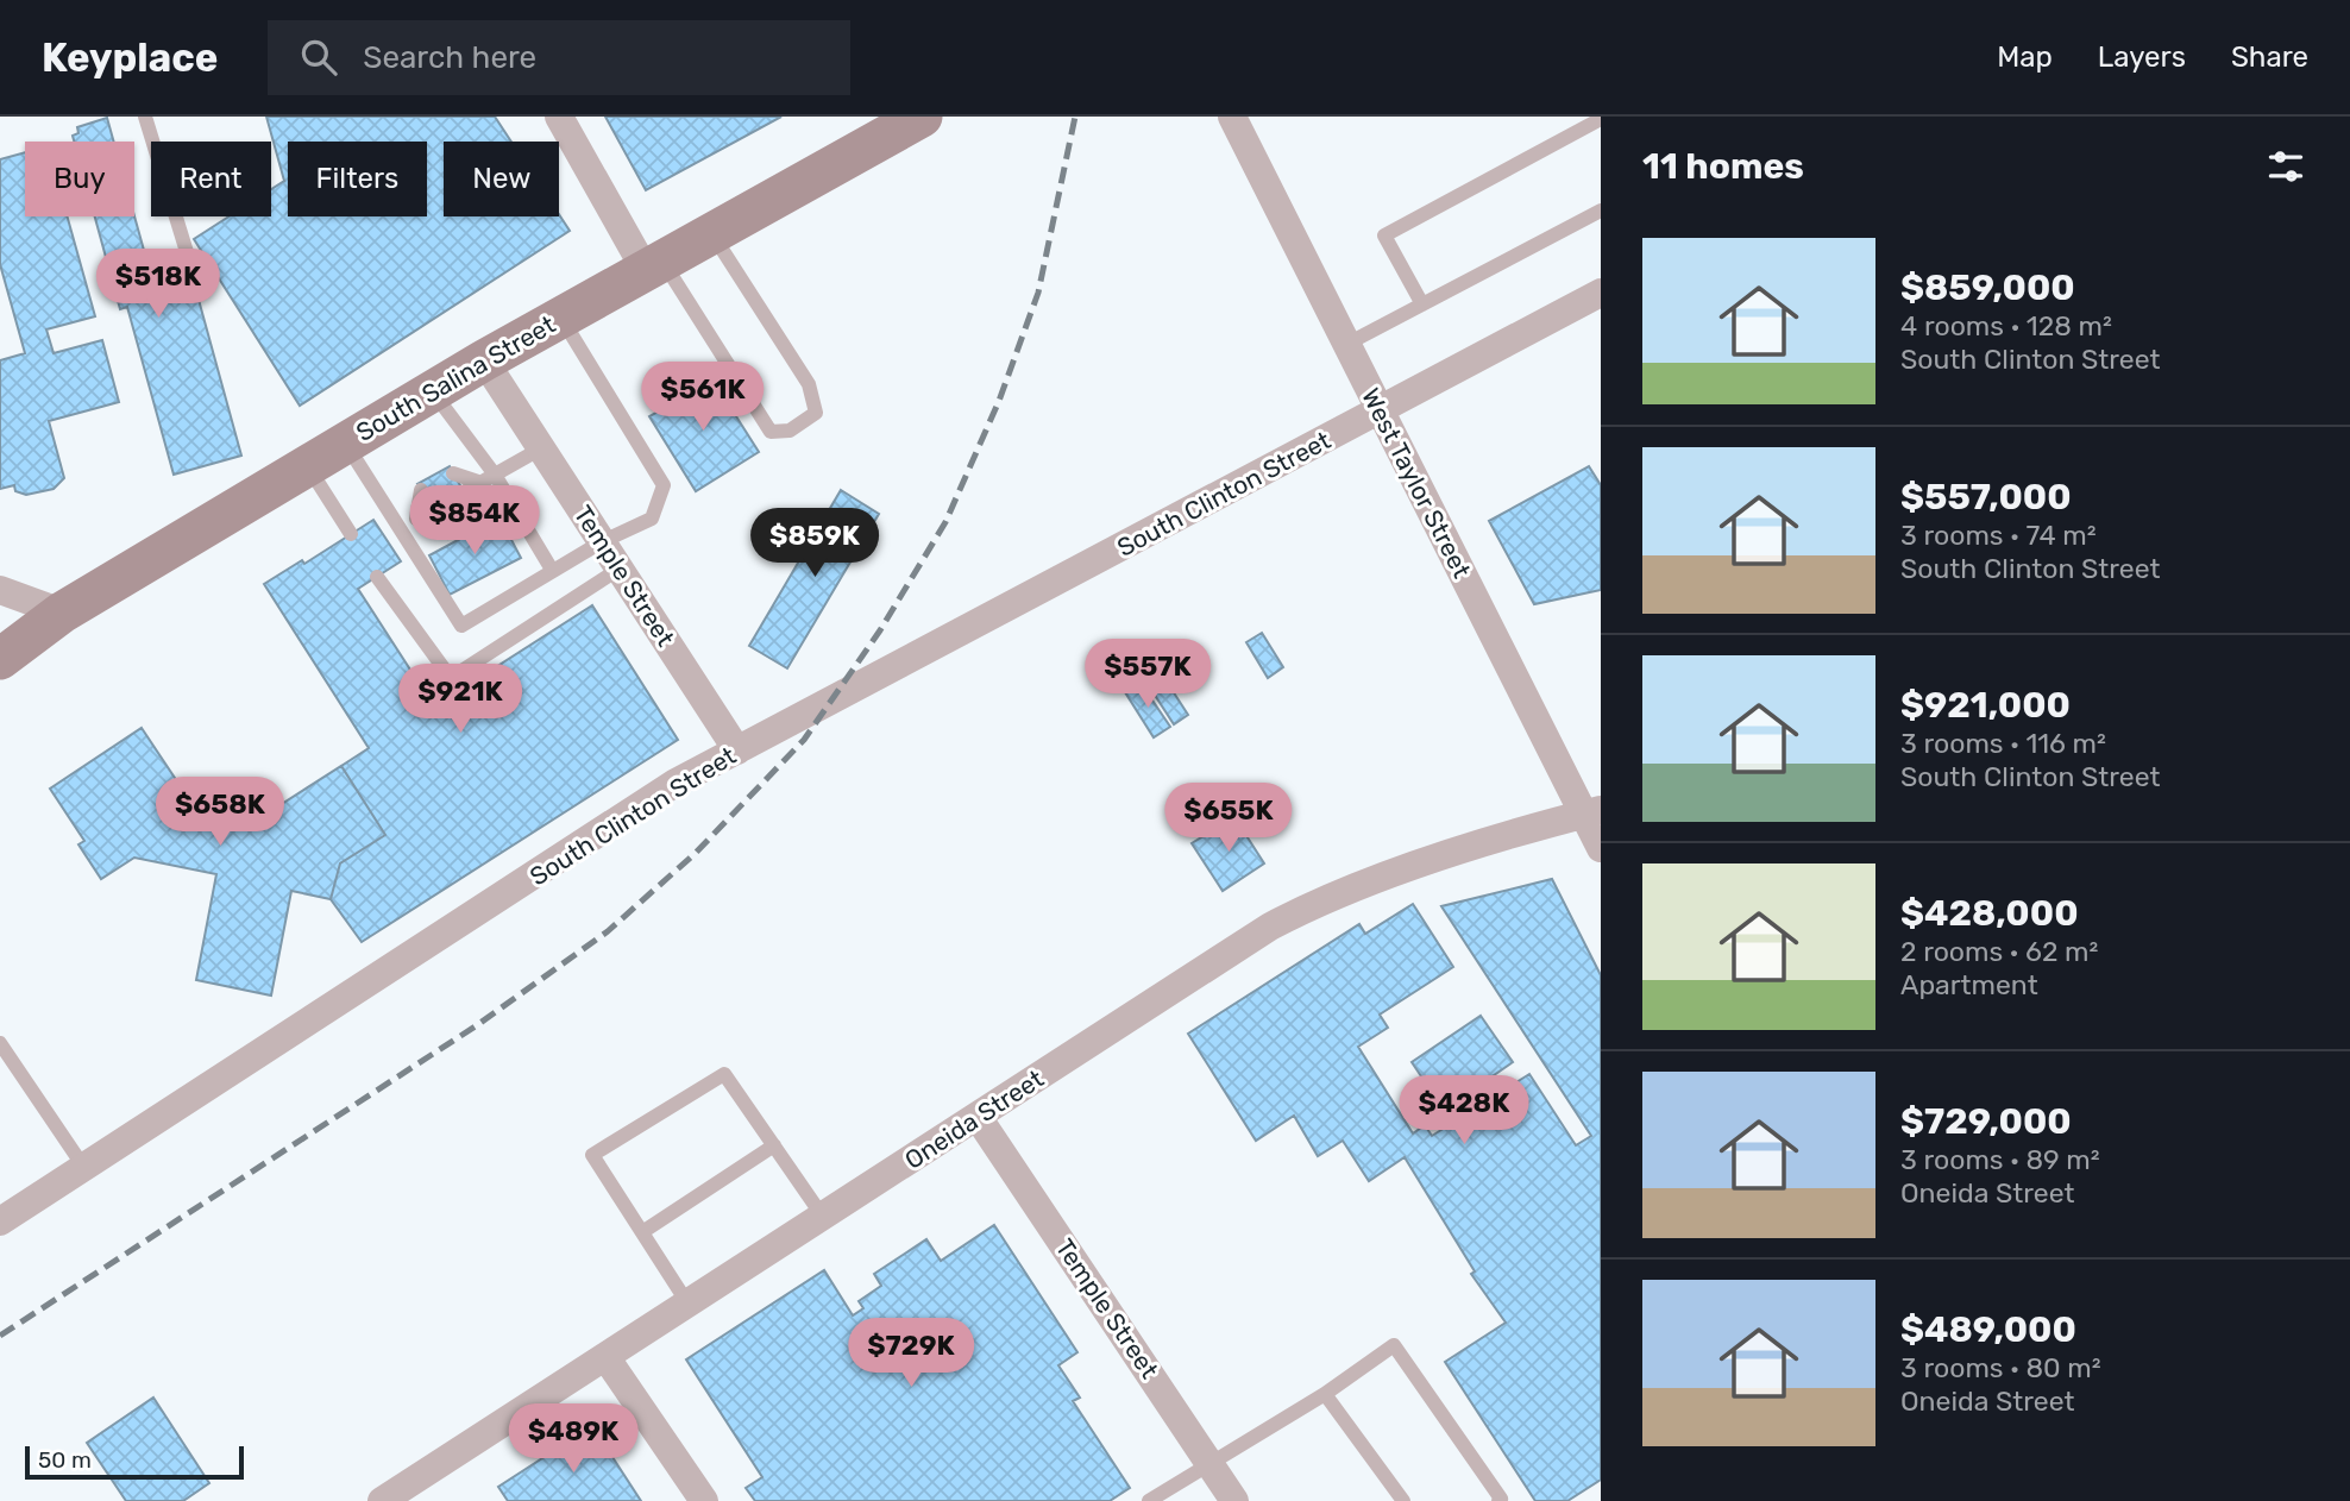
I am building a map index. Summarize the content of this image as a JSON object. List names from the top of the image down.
{
  "streets": {
    "main road": ["South Salina Street"],
    "street": [
      "West Taylor Street",
      "South Clinton Street",
      "Temple Street",
      "Oneida Street"
    ]
  },
  "crossings": [
    ["South Salina Street", "Temple Street"],
    ["West Taylor Street", "South Clinton Street"],
    ["West Taylor Street", "Oneida Street"],
    ["South Clinton Street", "Temple Street"],
    ["Temple Street", "Oneida Street"]
  ],
  "scale_bar": "50 m",
  "page": {
    "header": "Keyplace",
    "search": "Search here",
    "nav": ["Map", "Layers", "Share"],
    "heading": "11 homes",
    "chip": [
      "Buy",
      "Rent",
      "Filters",
      "New"
    ],
    "list": [
      {
        "name": "$859,000",
        "note": "4 rooms · 128 m² · South Clinton Street"
      },
      {
        "name": "$557,000",
        "note": "3 rooms · 74 m² · South Clinton Street"
      },
      {
        "name": "$921,000",
        "note": "3 rooms · 116 m² · South Clinton Street"
      },
      {
        "name": "$428,000",
        "note": "2 rooms · 62 m² · Apartment"
      },
      {
        "name": "$729,000",
        "note": "3 rooms · 89 m² · Oneida Street"
      },
      {
        "name": "$489,000",
        "note": "3 rooms · 80 m² · Oneida Street"
      }
    ],
    "price": [
      "$518K",
      "$561K",
      "$854K",
      "$859K",
      "$557K",
      "$921K",
      "$658K",
      "$655K",
      "$428K",
      "$729K",
      "$489K"
    ],
    "scale": "50 m"
  }
}
